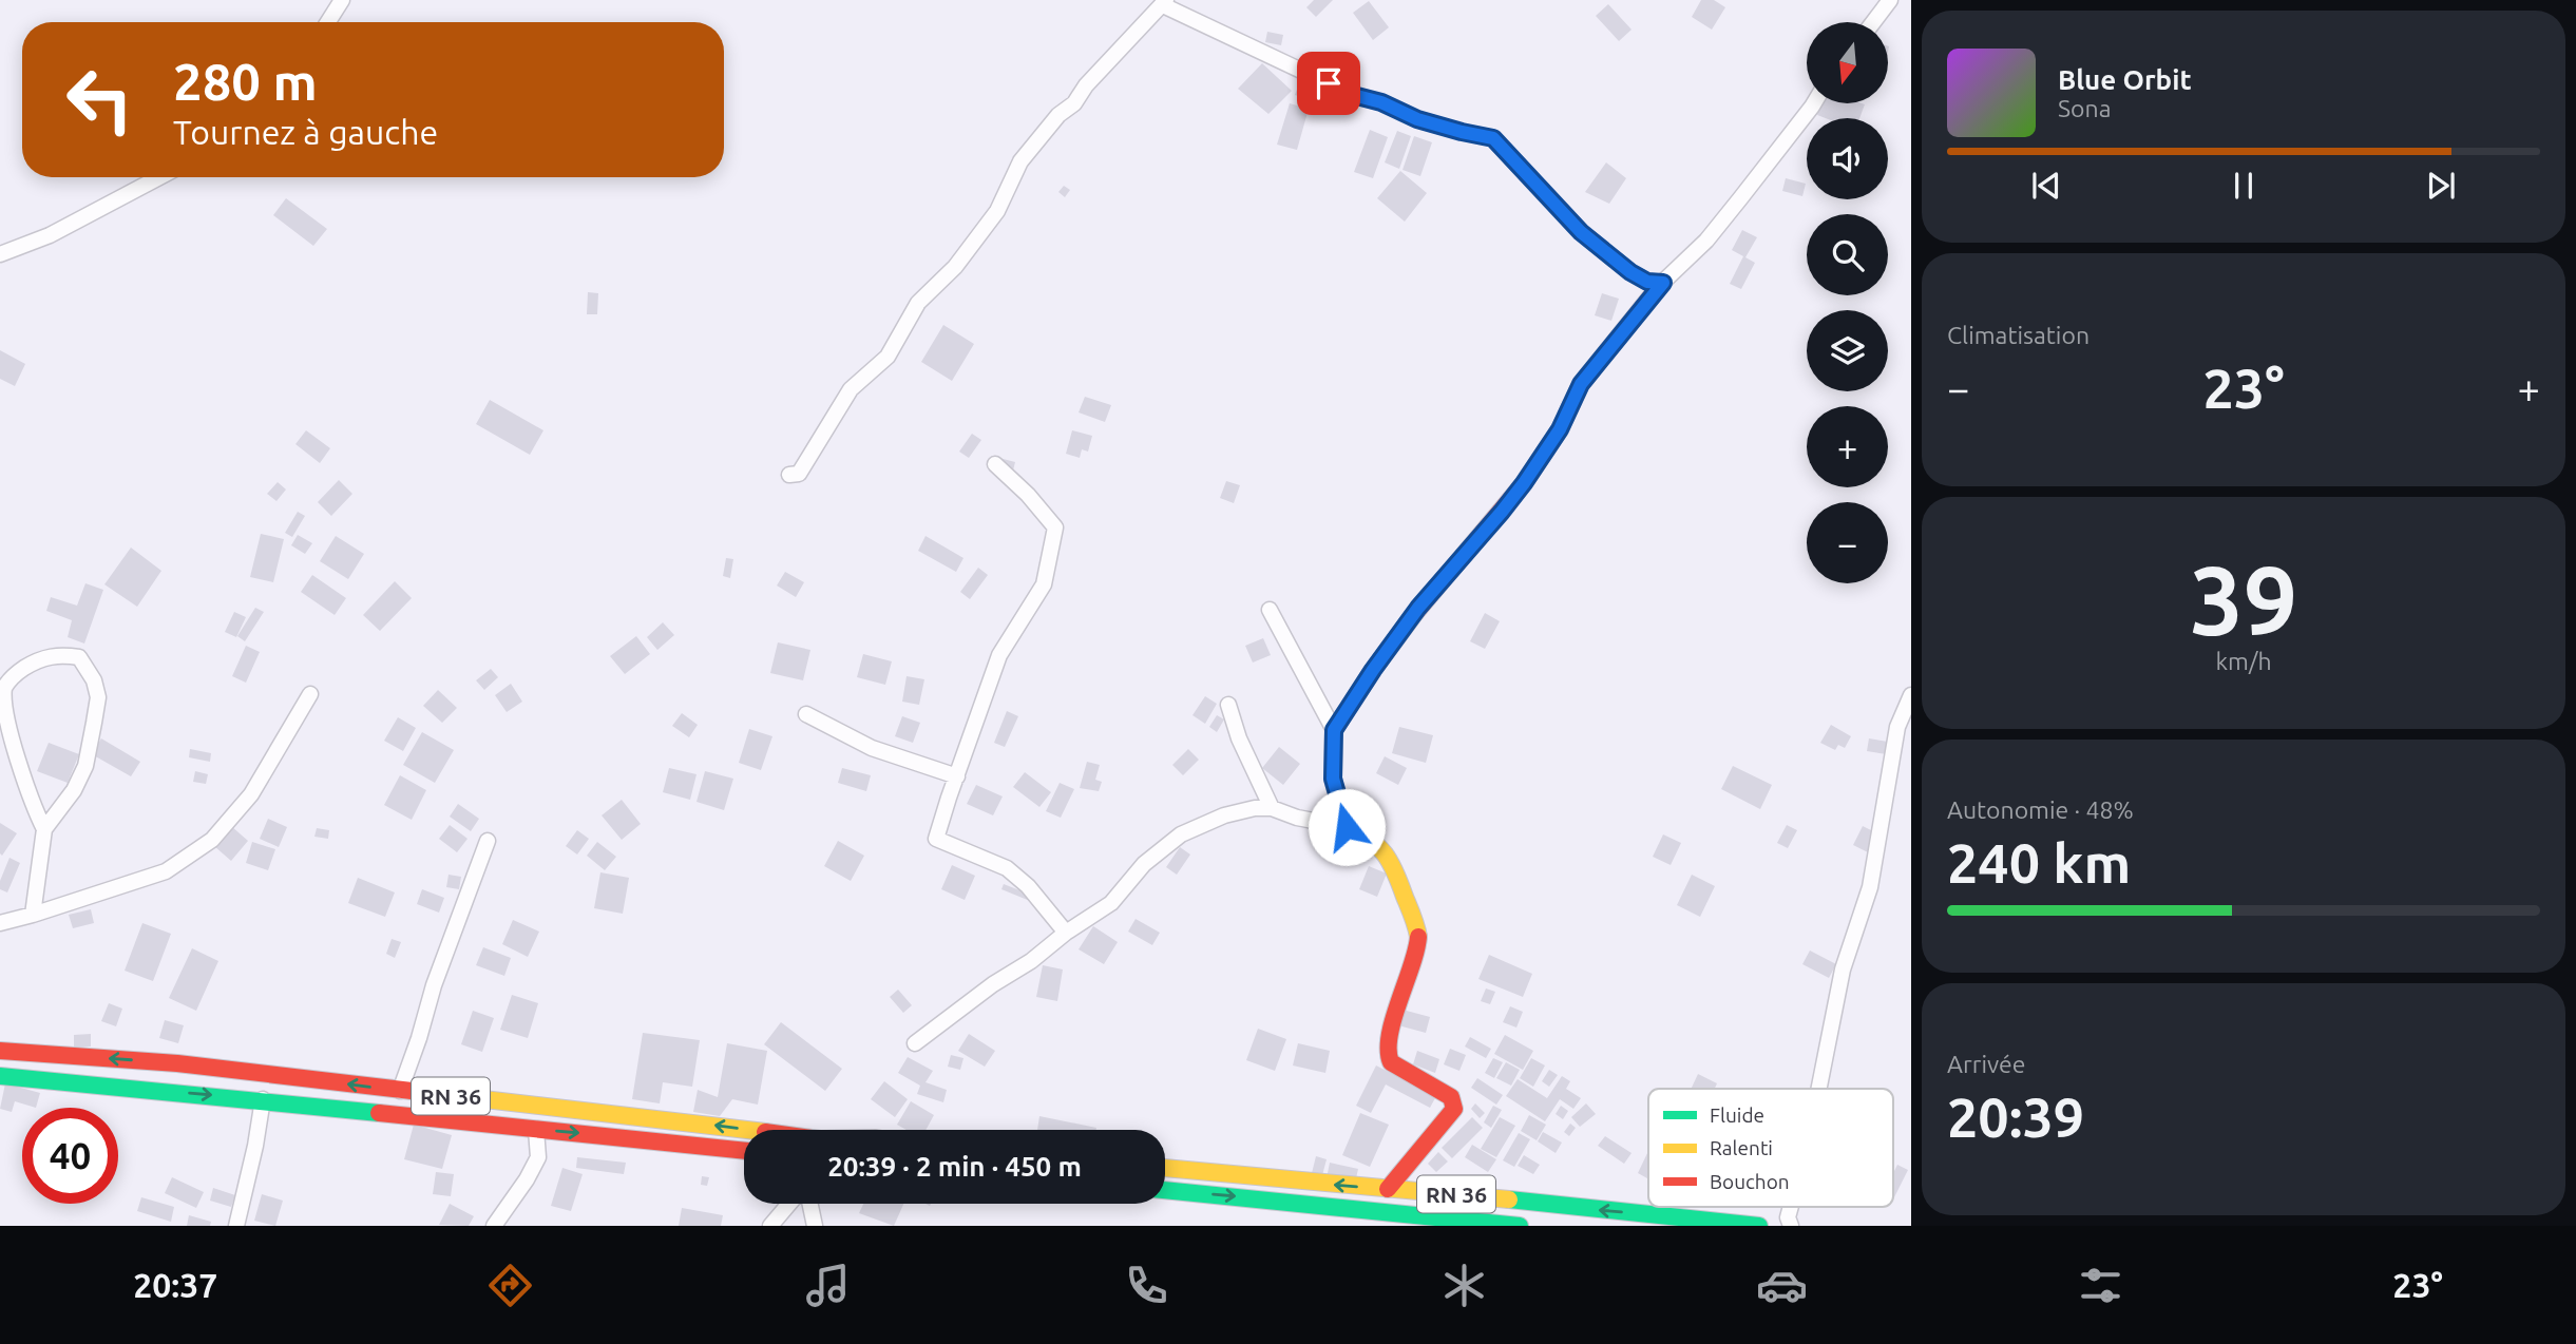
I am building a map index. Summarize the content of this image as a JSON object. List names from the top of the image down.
{
  "streets": {
    "main road": ["RN 36"]
  },
  "legend": ["Fluide", "Ralenti", "Bouchon"],
  "north": "bottom",
  "page": {
    "map_buttons": ["+", "−"],
    "turn": ["280 m", "Tournez à gauche"],
    "song": ["Blue Orbit", "Sona"],
    "tile": [
      "Climatisation",
      ["39", "km/h"],
      ["Autonomie · 48%", "240 km"],
      ["Arrivée", "20:39"]
    ],
    "heat": ["−", "23°", "+"],
    "limit": "40",
    "trip": "20:39 · 2 min · 450 m",
    "tabs": ["20:37", "23°"]
  }
}
